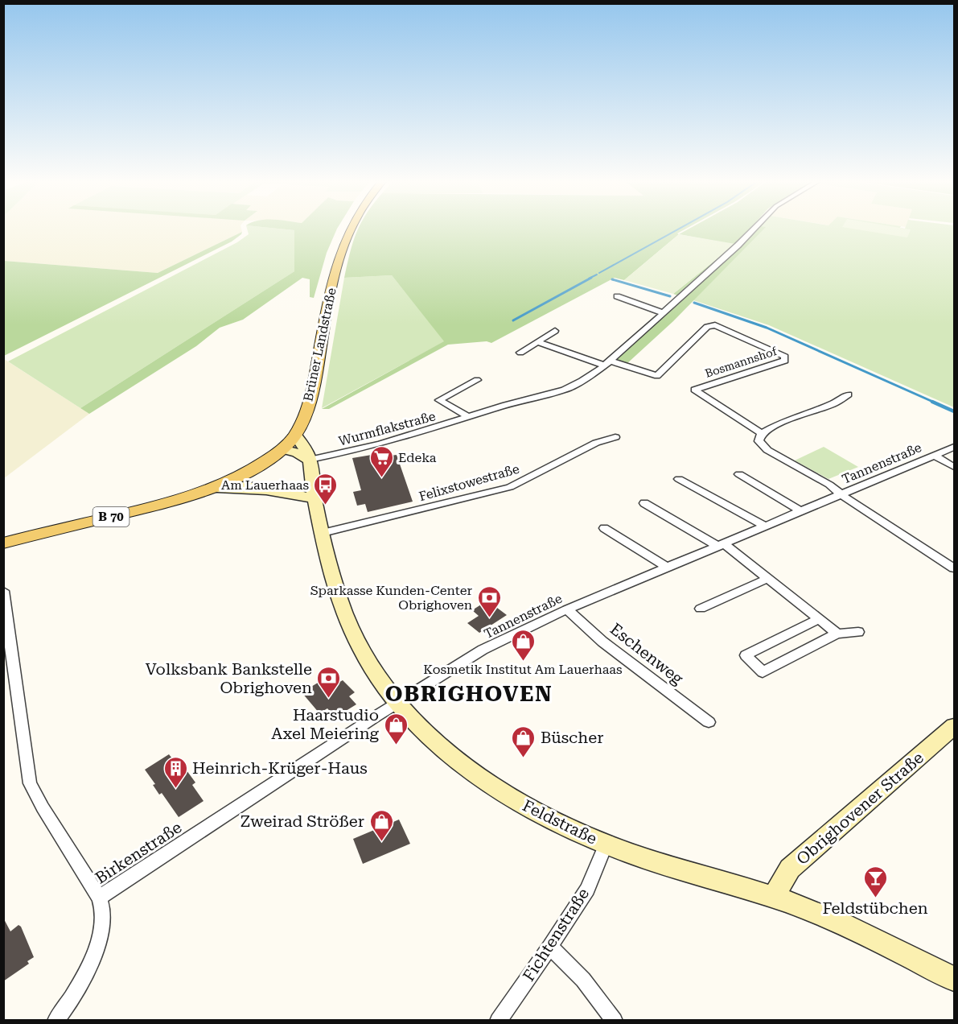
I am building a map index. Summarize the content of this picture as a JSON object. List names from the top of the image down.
{
  "streets": {
    "main road": ["Brüner Landstraße", "B 70"],
    "street": [
      "Bosmannshof",
      "Wurmflakstraße",
      "Tannenstraße",
      "Felixstowestraße",
      "Eschenweg",
      "Obrighovener Straße",
      "Feldstraße",
      "Birkenstraße",
      "Fichtenstraße"
    ]
  },
  "crossings": [
    ["Brüner Landstraße", "Feldstraße"],
    ["Bosmannshof", "Wurmflakstraße"],
    ["Bosmannshof", "Tannenstraße"],
    ["Wurmflakstraße", "Feldstraße"],
    ["Tannenstraße", "Eschenweg"],
    ["Tannenstraße", "Feldstraße"],
    ["Tannenstraße", "Birkenstraße"],
    ["Felixstowestraße", "Feldstraße"],
    ["Obrighovener Straße", "Feldstraße"],
    ["Feldstraße", "Birkenstraße"],
    ["Feldstraße", "Fichtenstraße"]
  ],
  "districts": ["OBRIGHOVEN"],
  "places": {
    "supermarket": ["Edeka"],
    "bus stop": ["Am Lauerhaas"],
    "bank": ["Sparkasse Kunden-Center Obrighoven", "Volksbank Bankstelle Obrighoven"],
    "shop": [
      "Kosmetik Institut Am Lauerhaas",
      "Haarstudio Axel Meiering",
      "Büscher",
      "Zweirad Strößer"
    ],
    "building": ["Heinrich-Krüger-Haus"],
    "bar": ["Feldstübchen"]
  }
}
